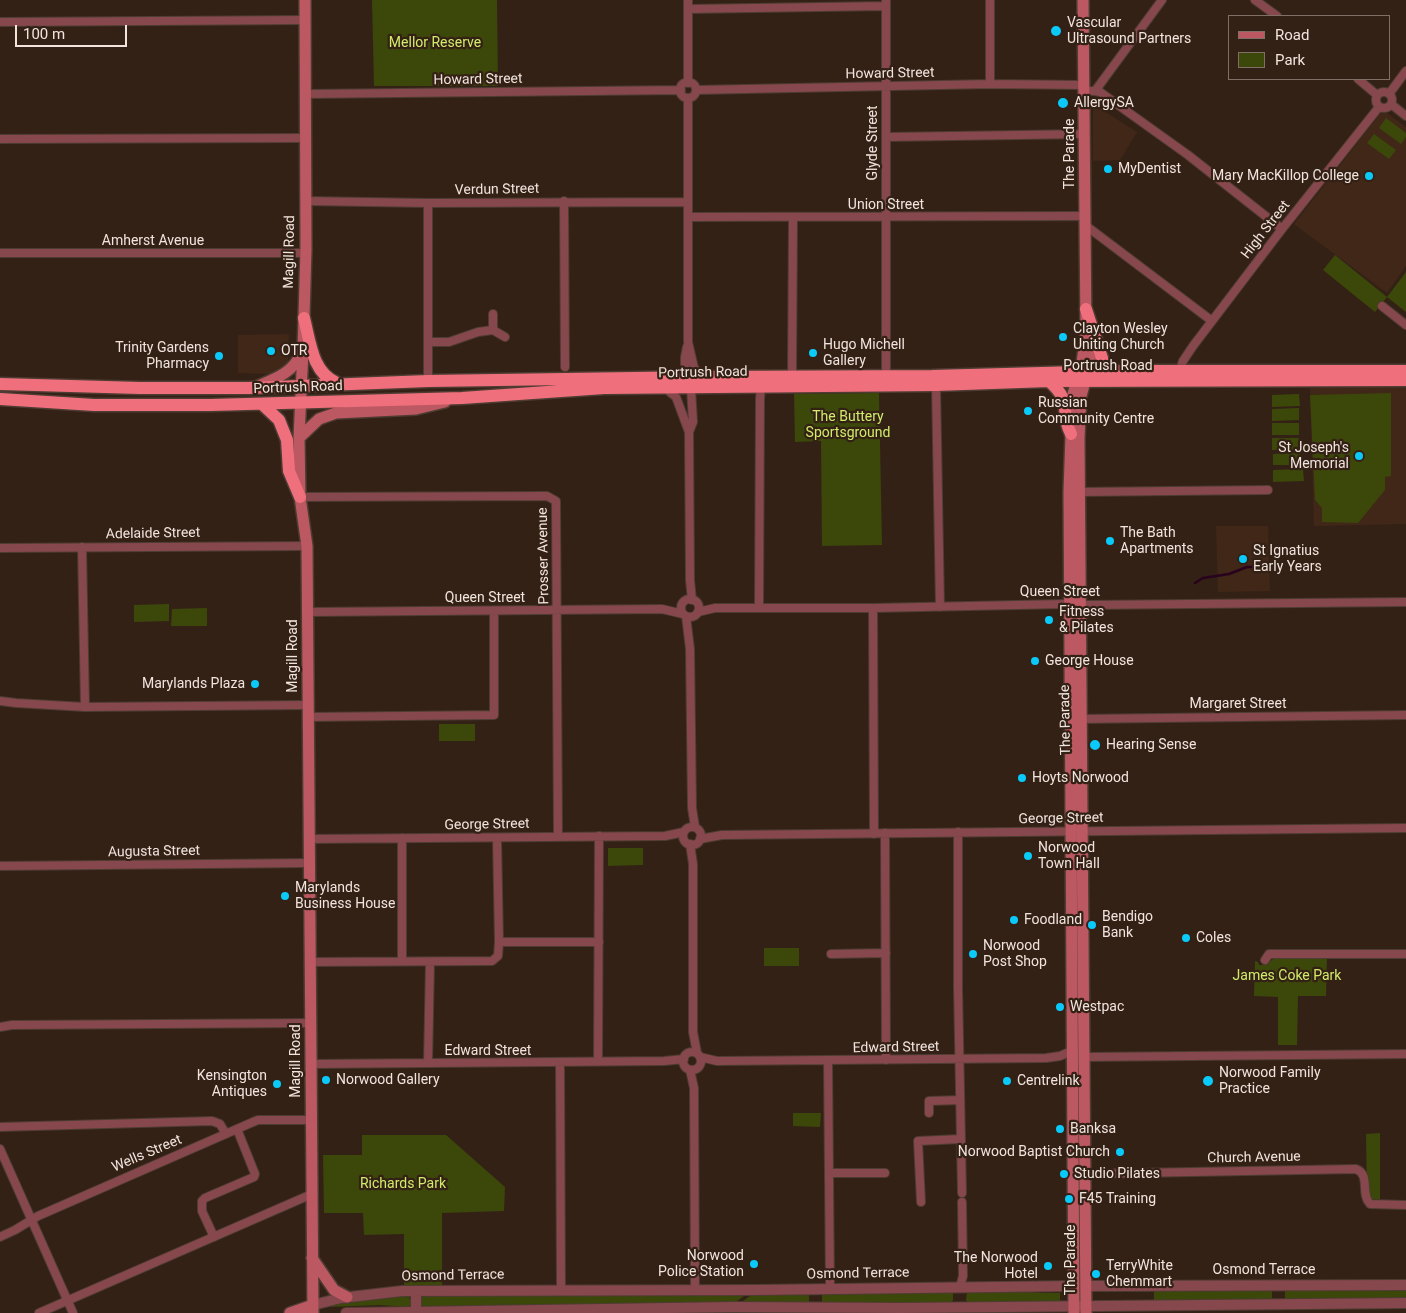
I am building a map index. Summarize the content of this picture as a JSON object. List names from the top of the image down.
{
  "streets": {
    "highway": ["Portrush Road"],
    "main road": ["The Parade", "Magill Road", "Osmond Terrace"],
    "street": [
      "Howard Street",
      "Glyde Street",
      "Verdun Street",
      "Union Street",
      "High Street",
      "Amherst Avenue",
      "Adelaide Street",
      "Prosser Avenue",
      "Queen Street",
      "Margaret Street",
      "George Street",
      "Augusta Street",
      "Edward Street",
      "Wells Street",
      "Church Avenue"
    ]
  },
  "crossings": [
    ["Howard Street", "Glyde Street"],
    ["Howard Street", "The Parade"],
    ["Howard Street", "Magill Road"],
    ["Glyde Street", "Union Street"],
    ["Glyde Street", "Portrush Road"],
    ["The Parade", "Union Street"],
    ["The Parade", "Portrush Road"],
    ["The Parade", "Queen Street"],
    ["The Parade", "Margaret Street"],
    ["The Parade", "George Street"],
    ["The Parade", "Edward Street"],
    ["The Parade", "Church Avenue"],
    ["The Parade", "Osmond Terrace"],
    ["Verdun Street", "Magill Road"],
    ["High Street", "Portrush Road"],
    ["Amherst Avenue", "Magill Road"],
    ["Magill Road", "Portrush Road"],
    ["Magill Road", "Adelaide Street"],
    ["Magill Road", "Prosser Avenue"],
    ["Magill Road", "Queen Street"],
    ["Magill Road", "George Street"],
    ["Magill Road", "Augusta Street"],
    ["Magill Road", "Edward Street"],
    ["Magill Road", "Wells Street"],
    ["Magill Road", "Osmond Terrace"],
    ["Prosser Avenue", "Queen Street"],
    ["Prosser Avenue", "George Street"]
  ],
  "parks": [
    "Mellor Reserve",
    "The Buttery Sportsground",
    "James Coke Park",
    "Richards Park"
  ],
  "places": [
    "Vascular Ultrasound Partners",
    "AllergySA",
    "MyDentist",
    "Mary MacKillop College",
    "Clayton Wesley Uniting Church",
    "OTR",
    "Hugo Michell Gallery",
    "Trinity Gardens Pharmacy",
    "Russian Community Centre",
    "St Joseph's Memorial",
    "The Bath Apartments",
    "St Ignatius Early Years",
    "Fitness & Pilates",
    "George House",
    "Marylands Plaza",
    "Hearing Sense",
    "Hoyts Norwood",
    "Norwood Town Hall",
    "Marylands Business House",
    "Foodland",
    "Bendigo Bank",
    "Coles",
    "Norwood Post Shop",
    "Westpac",
    "Norwood Gallery",
    "Centrelink",
    "Norwood Family Practice",
    "Kensington Antiques",
    "Banksa",
    "Norwood Baptist Church",
    "Studio Pilates",
    "F45 Training",
    "Norwood Police Station",
    "The Norwood Hotel",
    "TerryWhite Chemmart"
  ],
  "legend": ["Road", "Park"],
  "scale_bar": "100 m"
}
